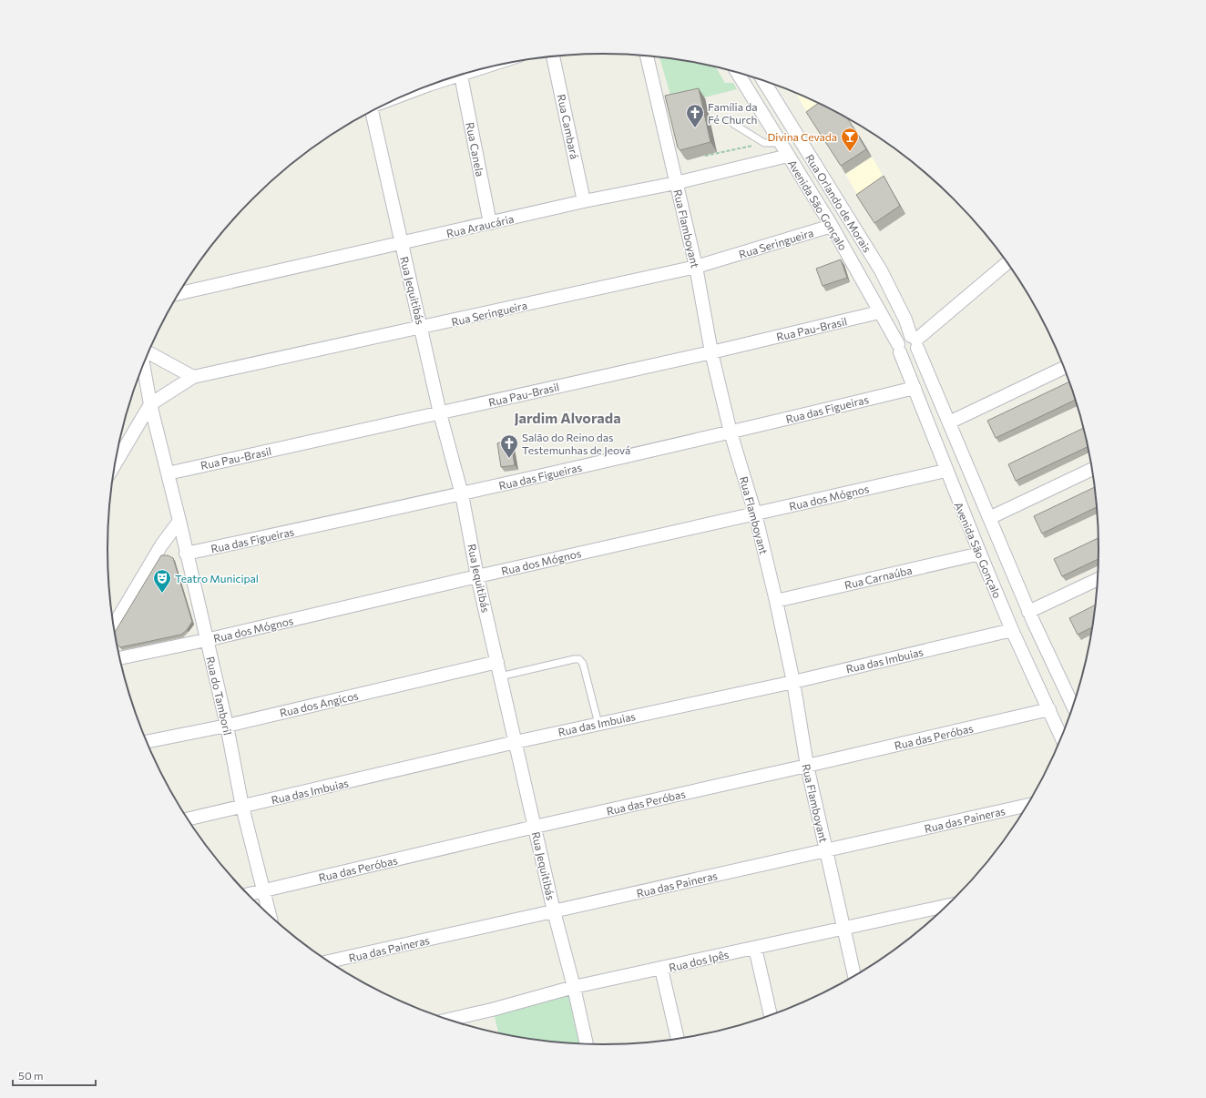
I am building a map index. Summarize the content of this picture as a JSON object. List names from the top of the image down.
{
  "streets": {
    "street": [
      "Rua Cambará",
      "Rua Canela",
      "Rua Orlando de Morais",
      "Avenida São Gonçalo",
      "Rua Araucária",
      "Rua Flamboyant",
      "Rua Seringueira",
      "Rua Jequitibás",
      "Rua Pau-Brasil",
      "Rua das Figueiras",
      "Rua dos Mógnos",
      "Rua Carnaúba",
      "Rua das Imbuias",
      "Rua do Tamboril",
      "Rua dos Angicos",
      "Rua das Peróbas",
      "Rua das Paineras",
      "Rua dos Ipês"
    ]
  },
  "crossings": [
    ["Rua Cambará", "Rua Araucária"],
    ["Rua Canela", "Rua Araucária"],
    ["Rua Orlando de Morais", "Avenida São Gonçalo"],
    ["Avenida São Gonçalo", "Rua Araucária"],
    ["Avenida São Gonçalo", "Rua Seringueira"],
    ["Avenida São Gonçalo", "Rua Pau-Brasil"],
    ["Avenida São Gonçalo", "Rua das Figueiras"],
    ["Avenida São Gonçalo", "Rua dos Mógnos"],
    ["Avenida São Gonçalo", "Rua Carnaúba"],
    ["Avenida São Gonçalo", "Rua das Imbuias"],
    ["Avenida São Gonçalo", "Rua das Peróbas"],
    ["Rua Araucária", "Rua Flamboyant"],
    ["Rua Araucária", "Rua Jequitibás"],
    ["Rua Flamboyant", "Rua Seringueira"],
    ["Rua Flamboyant", "Rua Pau-Brasil"],
    ["Rua Flamboyant", "Rua das Figueiras"],
    ["Rua Flamboyant", "Rua dos Mógnos"],
    ["Rua Flamboyant", "Rua Carnaúba"],
    ["Rua Flamboyant", "Rua das Imbuias"],
    ["Rua Flamboyant", "Rua das Peróbas"],
    ["Rua Flamboyant", "Rua das Paineras"],
    ["Rua Flamboyant", "Rua dos Ipês"],
    ["Rua Seringueira", "Rua Jequitibás"],
    ["Rua Seringueira", "Rua do Tamboril"],
    ["Rua Jequitibás", "Rua Pau-Brasil"],
    ["Rua Jequitibás", "Rua das Figueiras"],
    ["Rua Jequitibás", "Rua dos Mógnos"],
    ["Rua Jequitibás", "Rua das Imbuias"],
    ["Rua Jequitibás", "Rua dos Angicos"],
    ["Rua Jequitibás", "Rua das Peróbas"],
    ["Rua Jequitibás", "Rua das Paineras"],
    ["Rua Jequitibás", "Rua dos Ipês"],
    ["Rua Pau-Brasil", "Rua do Tamboril"],
    ["Rua das Figueiras", "Rua do Tamboril"],
    ["Rua dos Mógnos", "Rua do Tamboril"],
    ["Rua das Imbuias", "Rua do Tamboril"],
    ["Rua do Tamboril", "Rua dos Angicos"],
    ["Rua do Tamboril", "Rua das Peróbas"]
  ],
  "districts": ["Jardim Alvorada"],
  "places": {
    "church": ["Família da Fé Church", "Salão do Reino das Testemunhas de Jeová"],
    "bar": ["Divina Cevada"],
    "theatre": ["Teatro Municipal"]
  },
  "scale_bar": "50 m"
}
